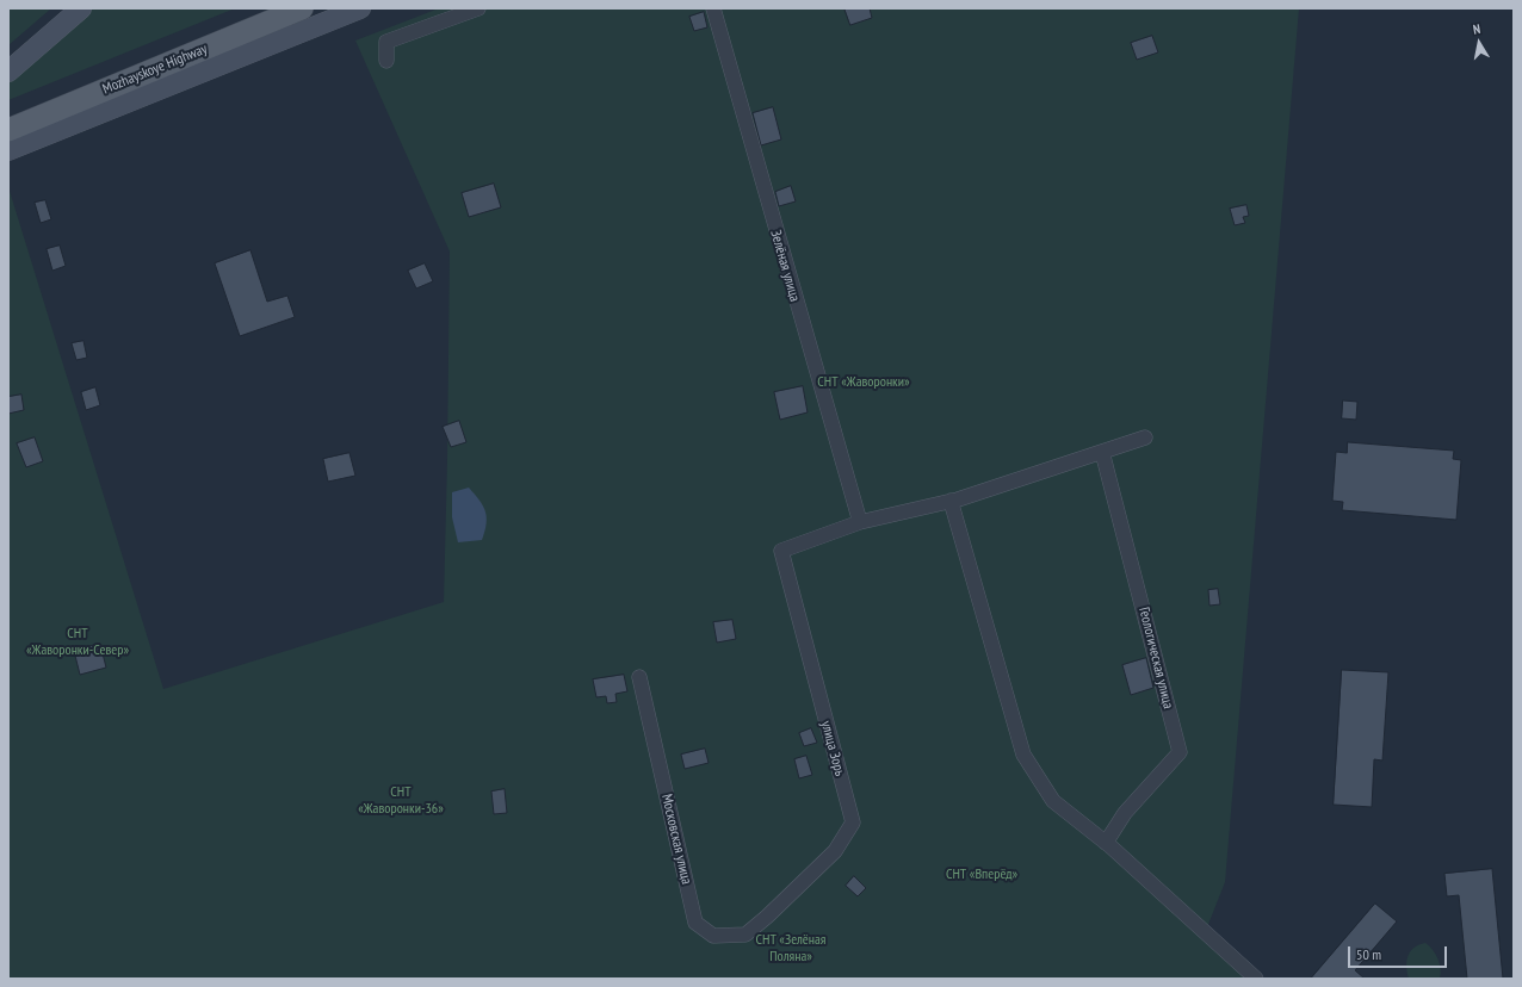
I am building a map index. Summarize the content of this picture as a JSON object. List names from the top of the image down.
{
  "streets": {
    "main road": ["Mozhayskoye Highway"],
    "street": [
      "Зелёная улица",
      "Геологическая улица",
      "улица Зорь",
      "Московская улица"
    ]
  },
  "crossings": [
    ["Зелёная улица", "улица Зорь"],
    ["улица Зорь", "Московская улица"]
  ],
  "parks": [
    "СНТ «Жаворонки»",
    "СНТ «Жаворонки-Север»",
    "СНТ «Жаворонки-36»",
    "СНТ «Вперёд»",
    "СНТ «Зелёная Поляна»"
  ],
  "scale_bar": "50 m",
  "north": "top"
}
